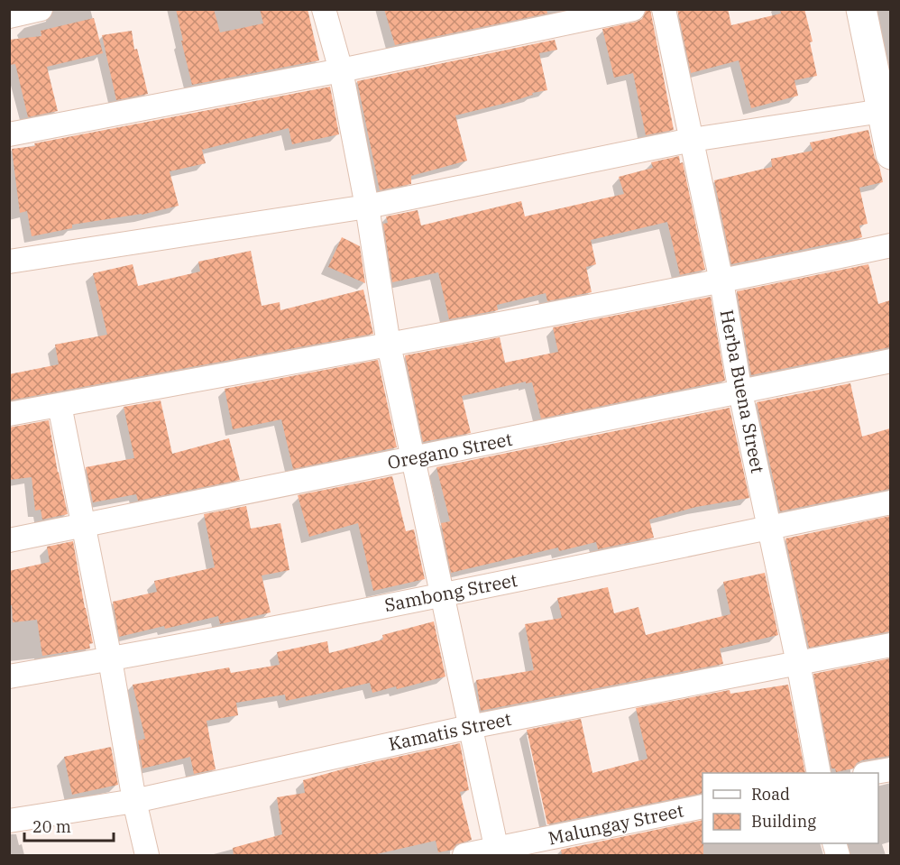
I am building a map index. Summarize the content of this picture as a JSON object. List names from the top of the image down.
{
  "streets": {
    "street": [
      "Herba Buena Street",
      "Oregano Street",
      "Sambong Street",
      "Kamatis Street",
      "Malungay Street"
    ]
  },
  "crossings": [
    ["Herba Buena Street", "Oregano Street"],
    ["Herba Buena Street", "Sambong Street"],
    ["Herba Buena Street", "Kamatis Street"]
  ],
  "legend": ["Road", "Building"],
  "scale_bar": "20 m"
}
